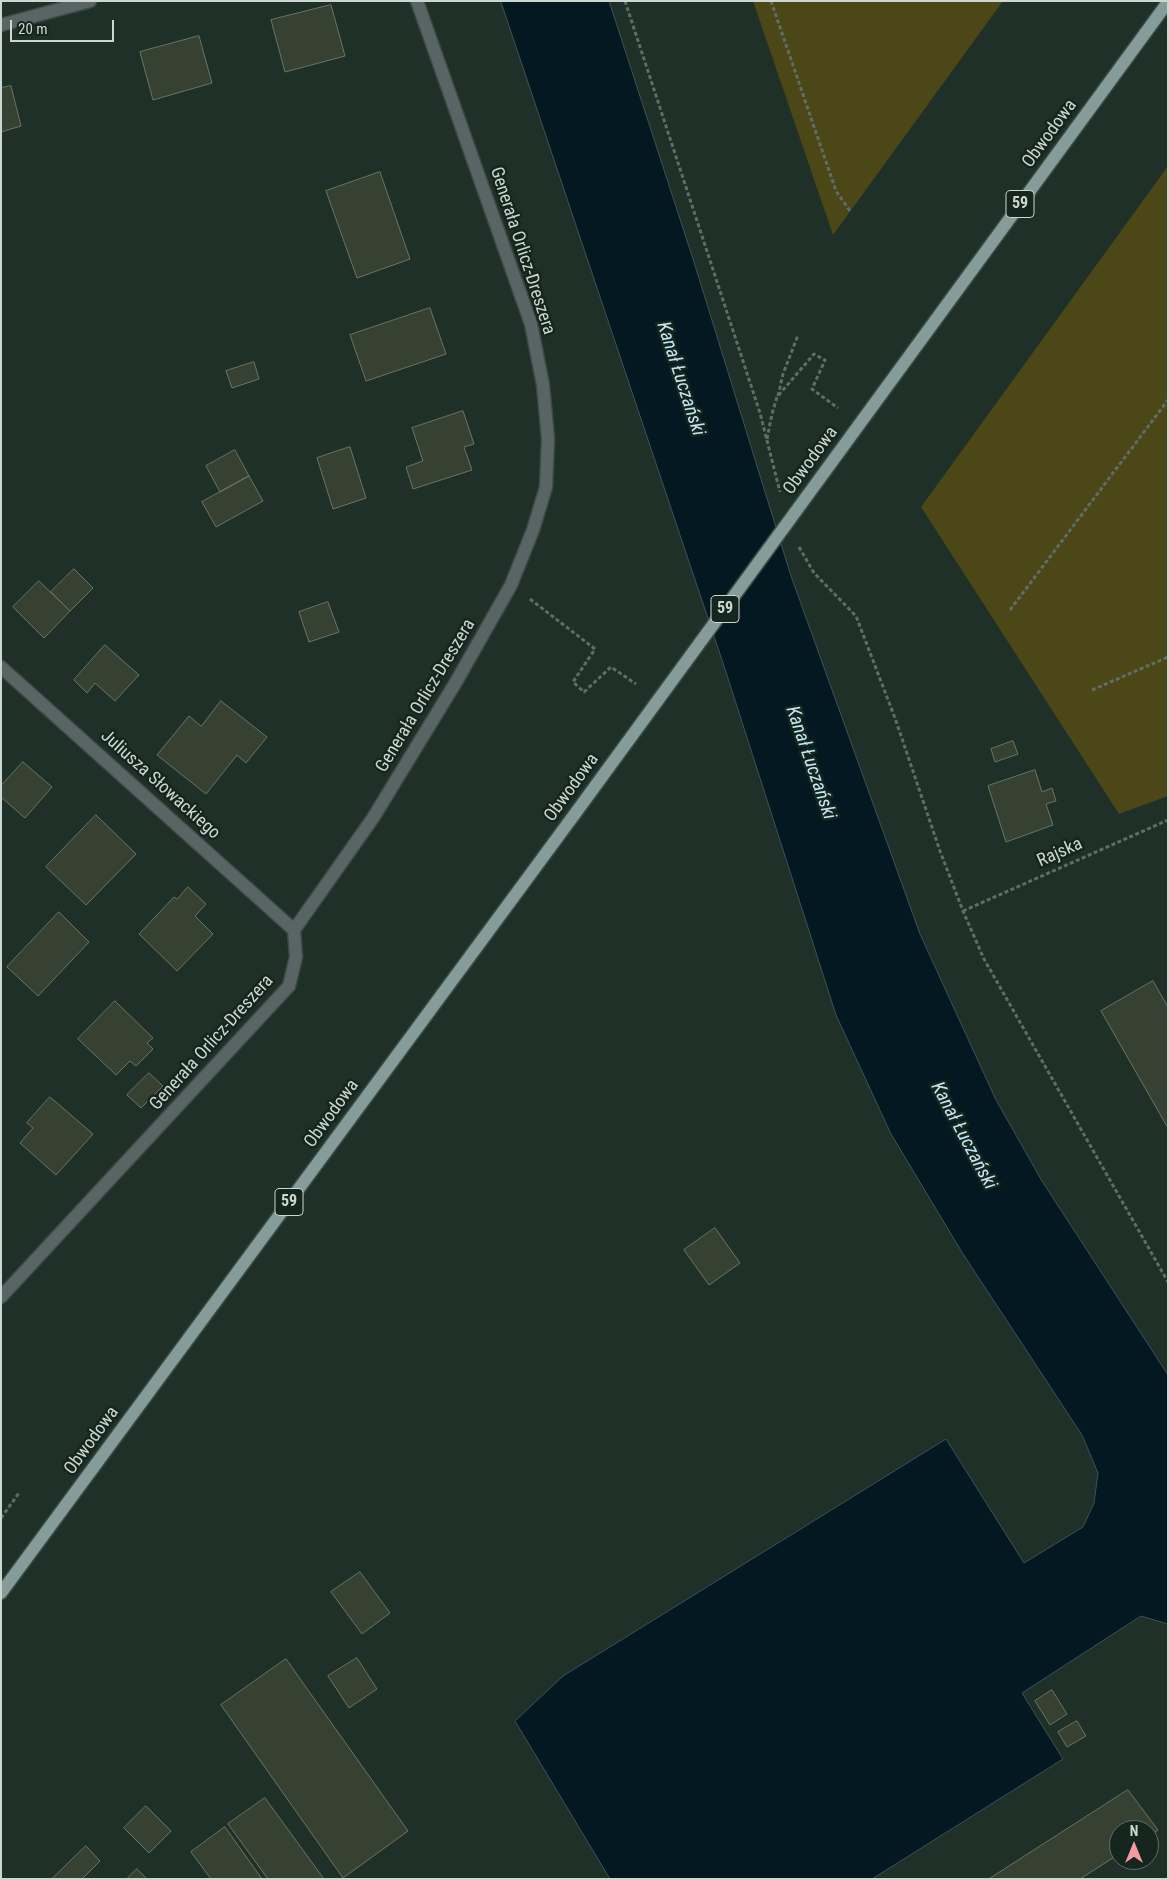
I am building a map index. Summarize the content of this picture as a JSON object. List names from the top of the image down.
{
  "streets": {
    "main road": ["Obwodowa", "59"],
    "street": ["Generała Orlicz-Dreszera", "Juliusza Słowackiego"],
    "path": ["Rajska"]
  },
  "crossings": [
    ["Generała Orlicz-Dreszera", "Juliusza Słowackiego"]
  ],
  "water": ["Kanał Łuczański"],
  "scale_bar": "20 m",
  "north": "top"
}
